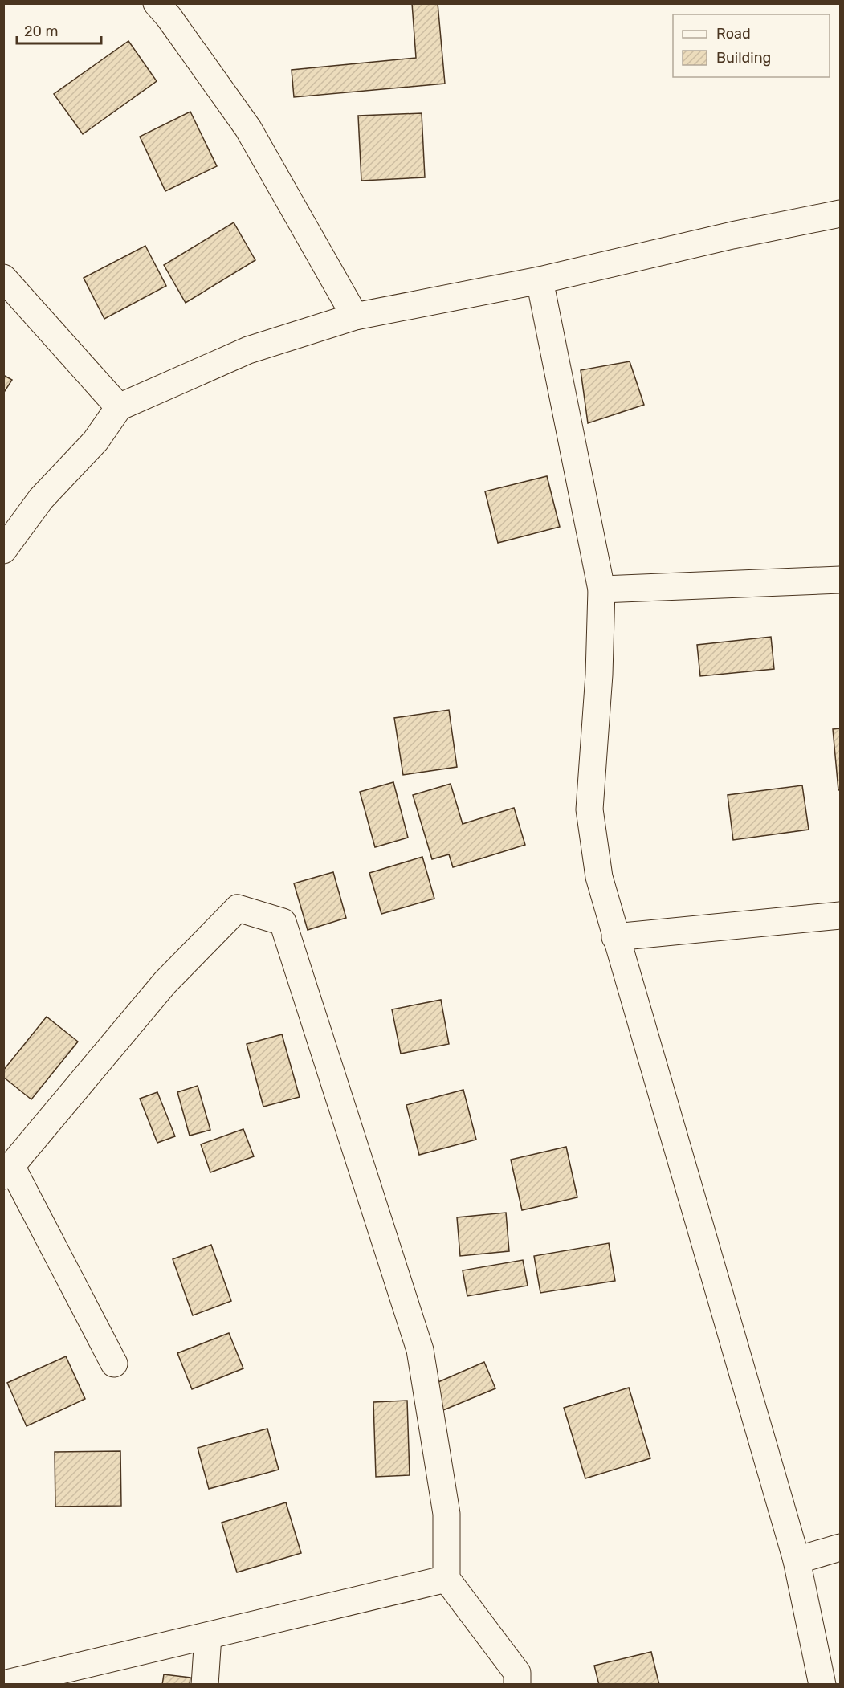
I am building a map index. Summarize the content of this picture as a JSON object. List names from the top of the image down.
{
  "legend": ["Road", "Building"],
  "scale_bar": "20 m"
}
